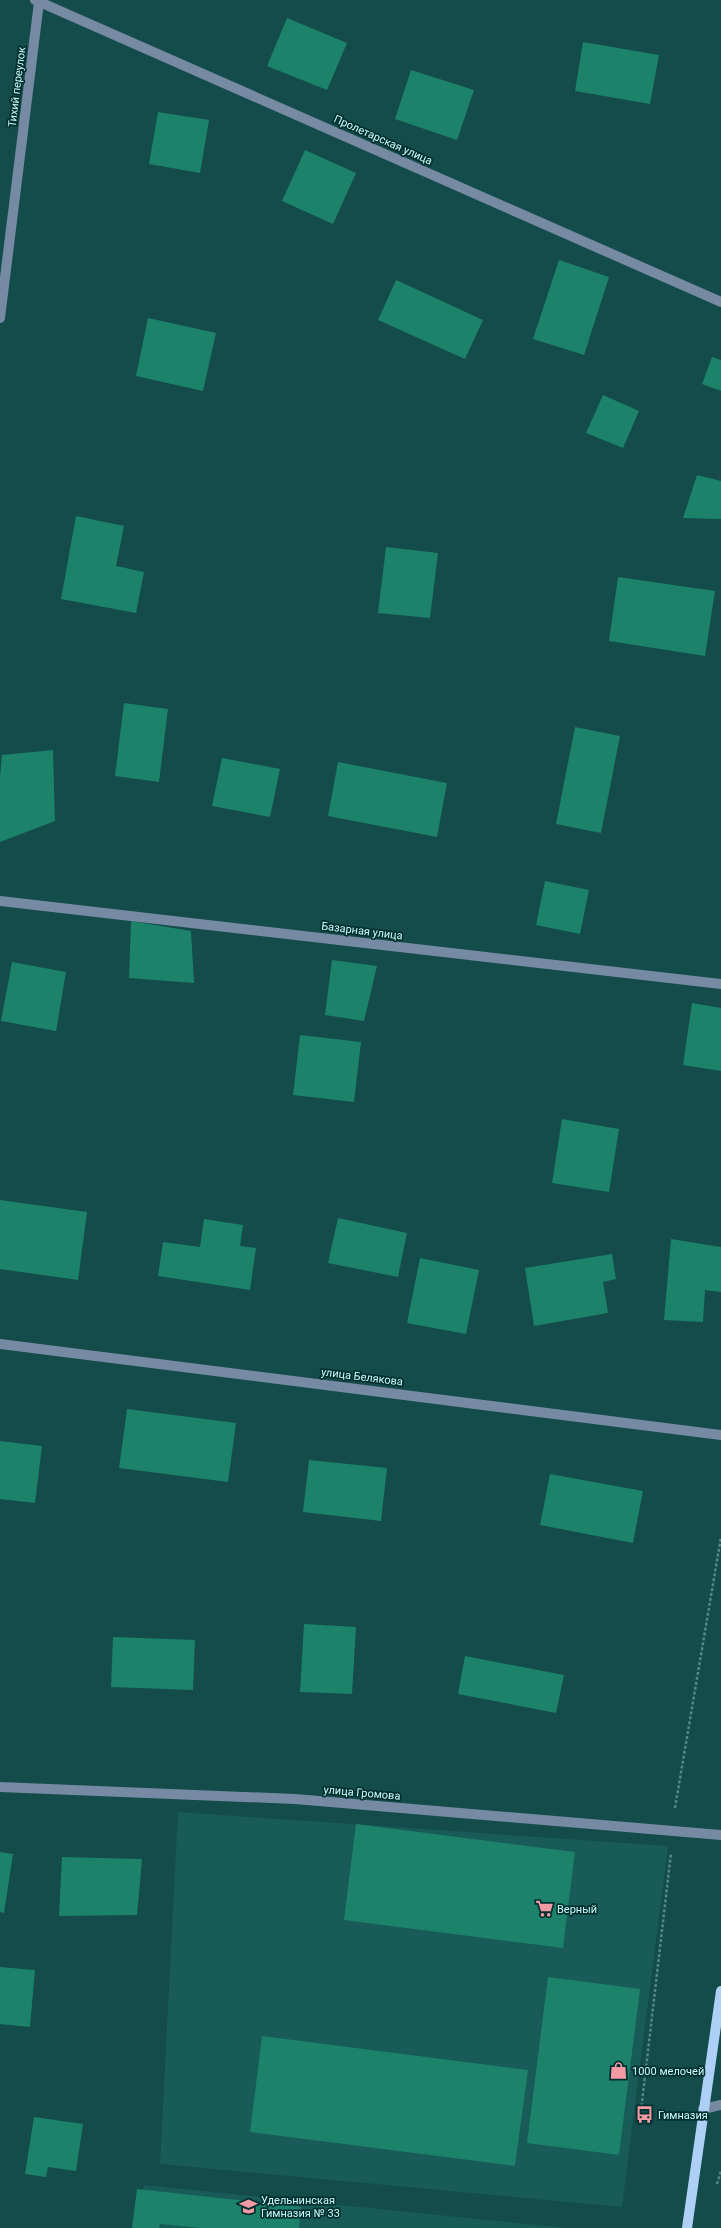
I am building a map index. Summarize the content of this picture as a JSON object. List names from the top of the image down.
{
  "streets": {
    "street": [
      "Тихий переулок",
      "Пролетарская улица",
      "Базарная улица",
      "улица Белякова",
      "улица Громова"
    ]
  },
  "crossings": [
    ["Тихий переулок", "Пролетарская улица"]
  ],
  "places": {
    "supermarket": ["Верный"],
    "shop": ["1000 мелочей"],
    "bus stop": ["Гимназия"],
    "school or university": ["Удельнинская Гимназия № 33"]
  }
}
